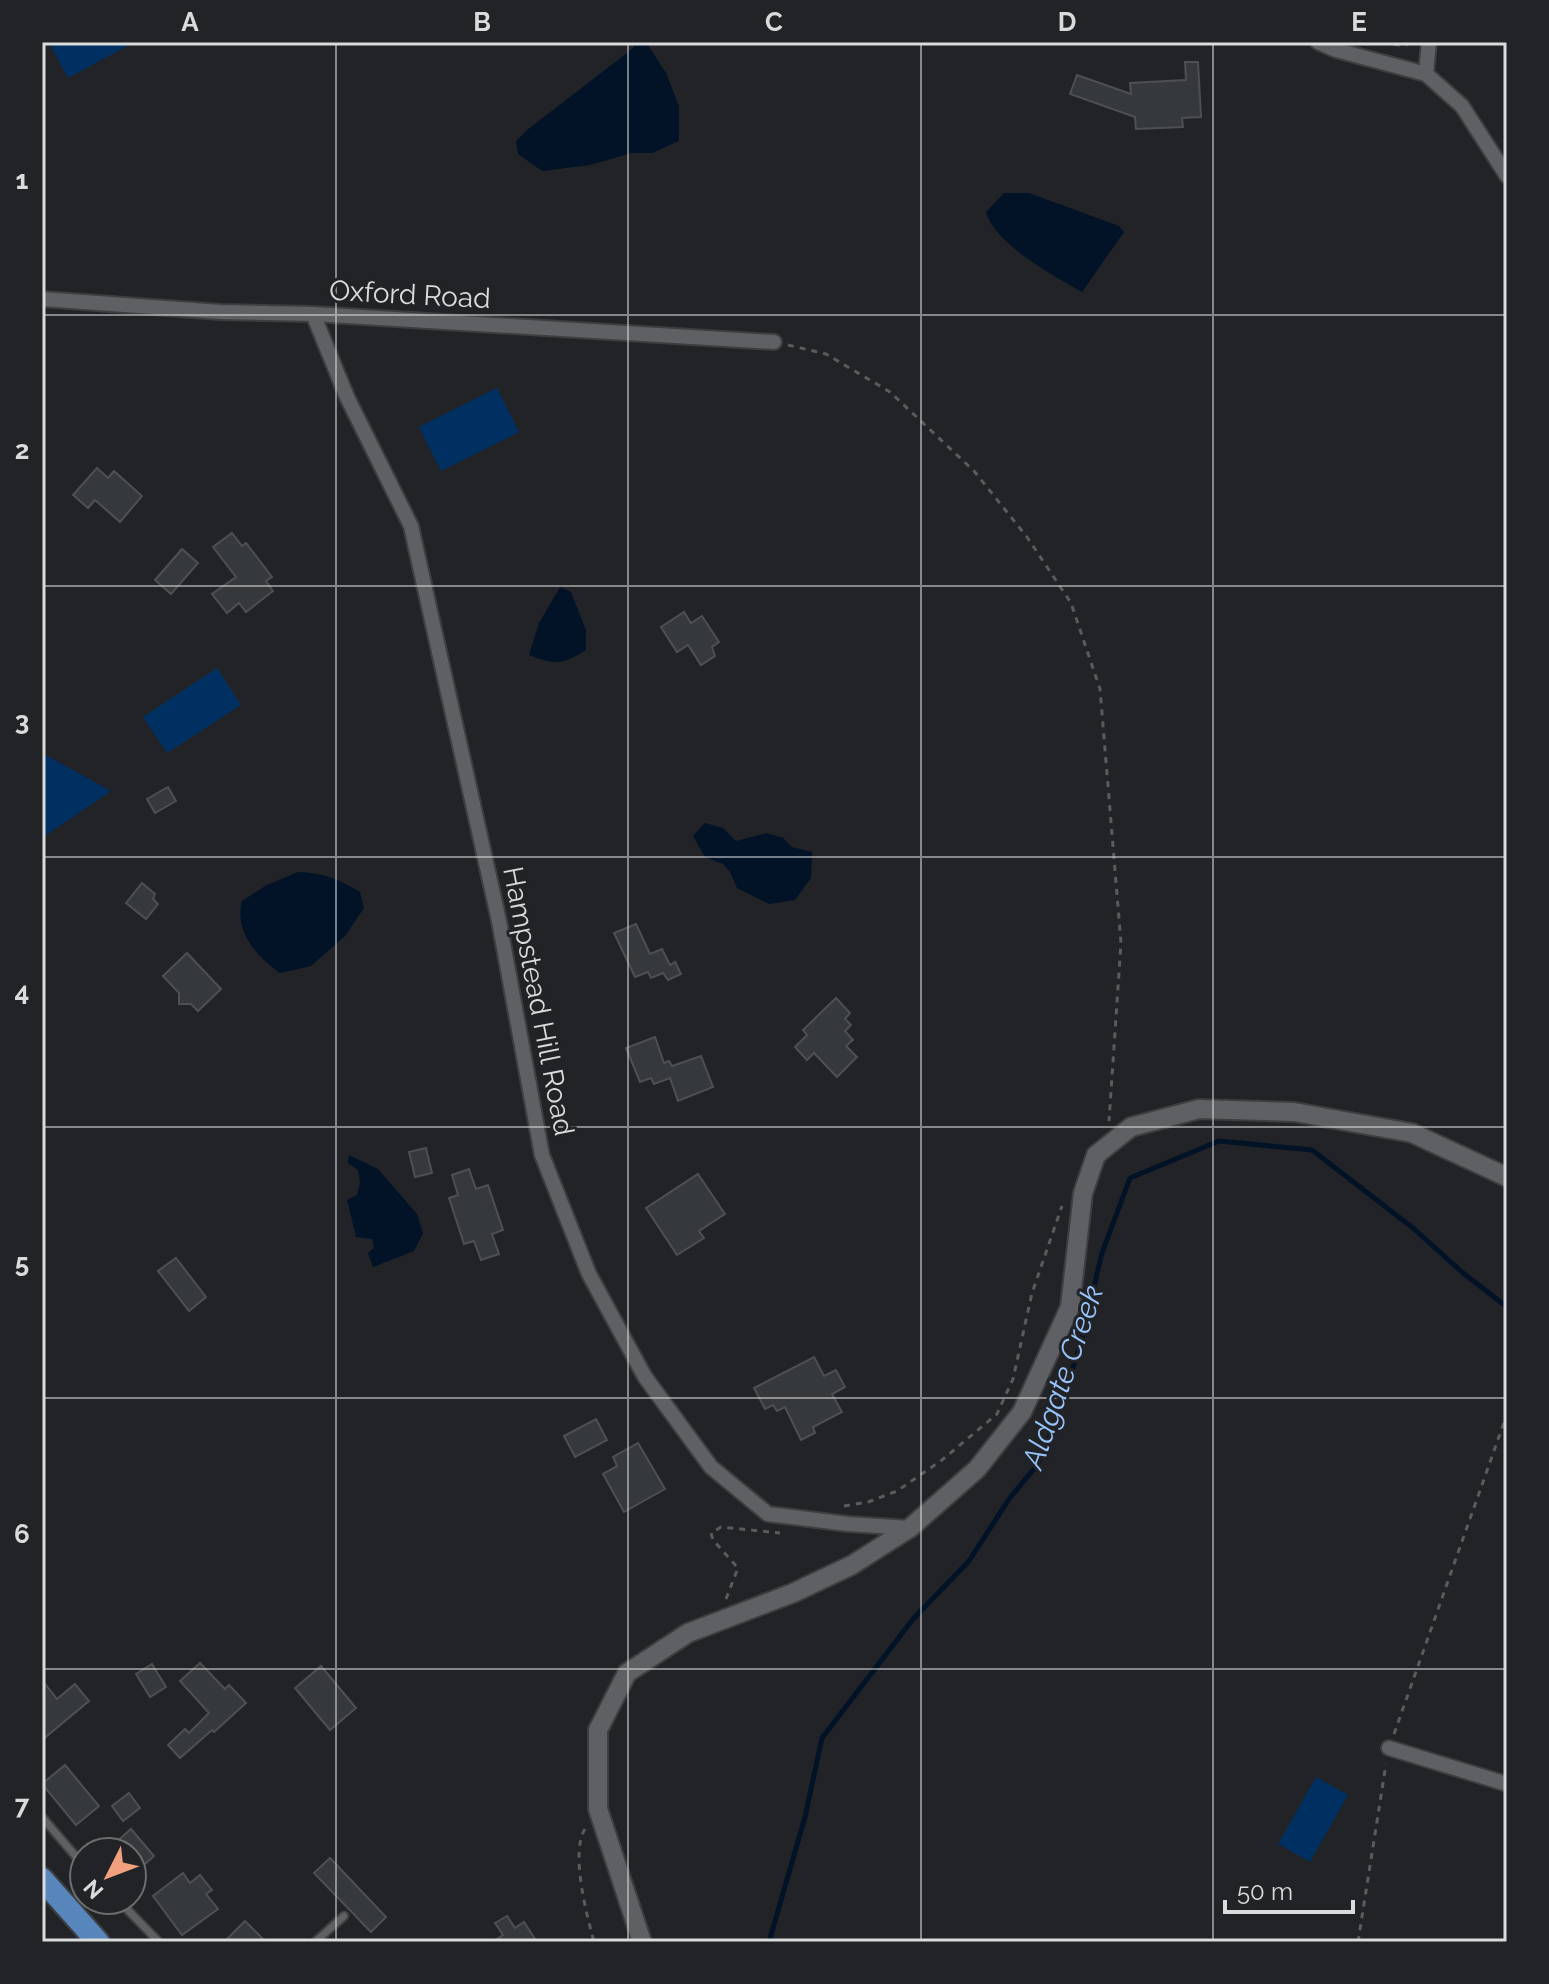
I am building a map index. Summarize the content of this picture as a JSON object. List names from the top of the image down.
{
  "streets": {
    "street": ["Oxford Road", "Hampstead Hill Road"]
  },
  "crossings": [
    ["Oxford Road", "Hampstead Hill Road"]
  ],
  "water": ["Aldgate Creek"],
  "scale_bar": "50 m",
  "north": "bottom left",
  "grid": {
    "columns": [
      "A",
      "B",
      "C",
      "D",
      "E"
    ],
    "rows": [
      "1",
      "2",
      "3",
      "4",
      "5",
      "6",
      "7"
    ]
  }
}
